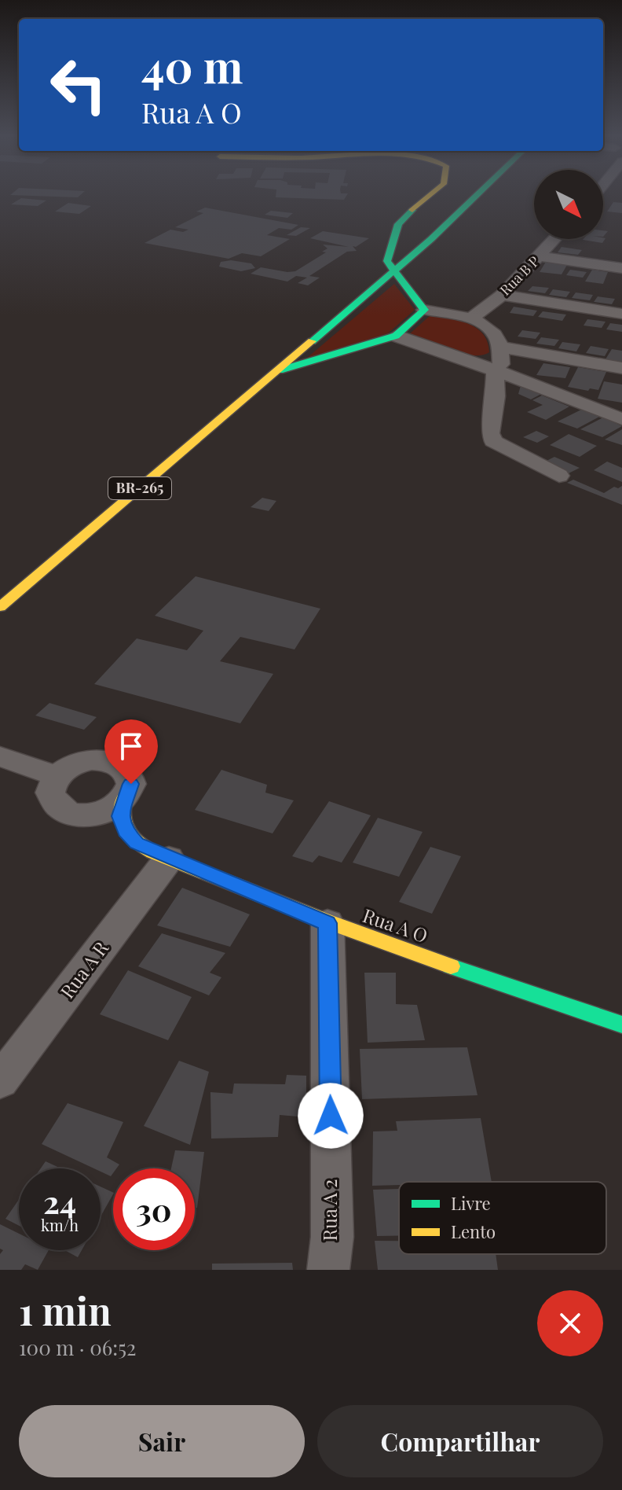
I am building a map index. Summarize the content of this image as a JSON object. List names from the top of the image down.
{
  "streets": {
    "main road": ["BR-265", "Rua A O"],
    "street": ["Rua B P", "Rua A R", "Rua A 2"]
  },
  "crossings": [
    ["Rua A O", "Rua A R"],
    ["Rua A O", "Rua A 2"]
  ],
  "legend": ["Livre", "Lento"],
  "north": "bottom right",
  "page": {
    "turn": ["40 m", "Rua A O"],
    "speed": "24 km/h",
    "limit": "30",
    "heading": ["1 min", "100 m · 06:52"],
    "buttons": ["Sair", "Compartilhar"]
  }
}
